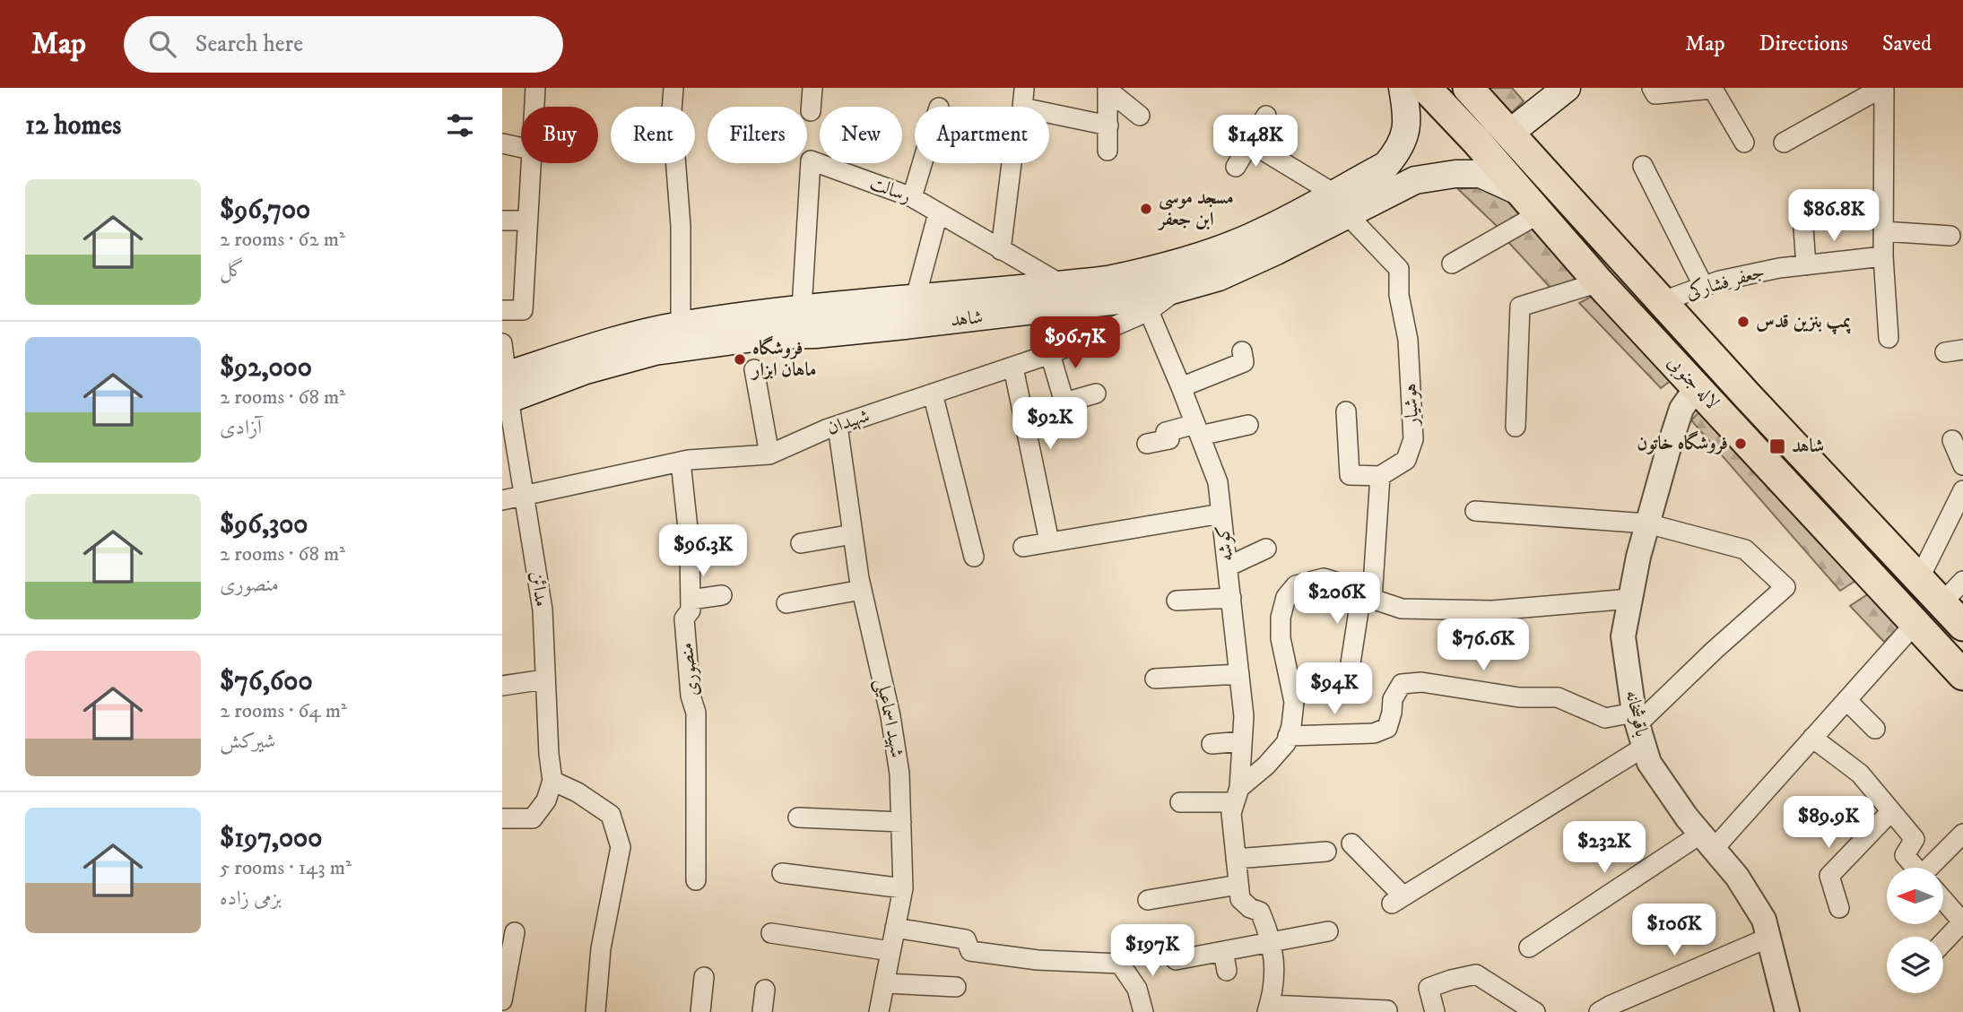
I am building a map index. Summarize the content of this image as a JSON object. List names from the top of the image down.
{
  "streets": {
    "main road": ["شاهد", "لاله جنوبی"],
    "street": [
      "رسالت",
      "جعفر فشارکی",
      "هوشیار",
      "شهیدان",
      "کوشه",
      "مدائن",
      "منصوری",
      "باقوشخانه",
      "شهید اسماعیلی"
    ]
  },
  "crossings": [
    ["رسالت", "شاهد"],
    ["جعفر فشارکی", "لاله جنوبی"],
    ["شاهد", "لاله جنوبی"],
    ["شاهد", "هوشیار"],
    ["شاهد", "شهیدان"],
    ["شاهد", "مدائن"],
    ["لاله جنوبی", "باقوشخانه"],
    ["شهیدان", "کوشه"],
    ["شهیدان", "مدائن"],
    ["شهیدان", "منصوری"],
    ["شهیدان", "شهید اسماعیلی"]
  ],
  "places": {
    "other": [
      "مسجد موسی ابن جعفر",
      "پمپ بنزین قدس",
      "فروشگاه ماهان ابزار",
      "فروشگاه خاتون"
    ],
    "transit": ["شاهد"]
  },
  "north": "left",
  "page": {
    "header": "Map",
    "search": "Search here",
    "nav": ["Map", "Directions", "Saved"],
    "heading": "12 homes",
    "chip": [
      "Buy",
      "Rent",
      "Filters",
      "New",
      "Apartment"
    ],
    "price": [
      "$148K",
      "$86.8K",
      "$96.7K",
      "$92K",
      "$96.3K",
      "$206K",
      "$76.6K",
      "$94K",
      "$89.9K",
      "$232K",
      "$106K",
      "$197K"
    ],
    "list": [
      {
        "name": "$96,700",
        "note": "2 rooms · 62 m² · گل"
      },
      {
        "name": "$92,000",
        "note": "2 rooms · 68 m² · آزادی"
      },
      {
        "name": "$96,300",
        "note": "2 rooms · 68 m² · منصوری"
      },
      {
        "name": "$76,600",
        "note": "2 rooms · 64 m² · شیرکش"
      },
      {
        "name": "$197,000",
        "note": "5 rooms · 143 m² · بزمی زاده"
      }
    ]
  }
}
